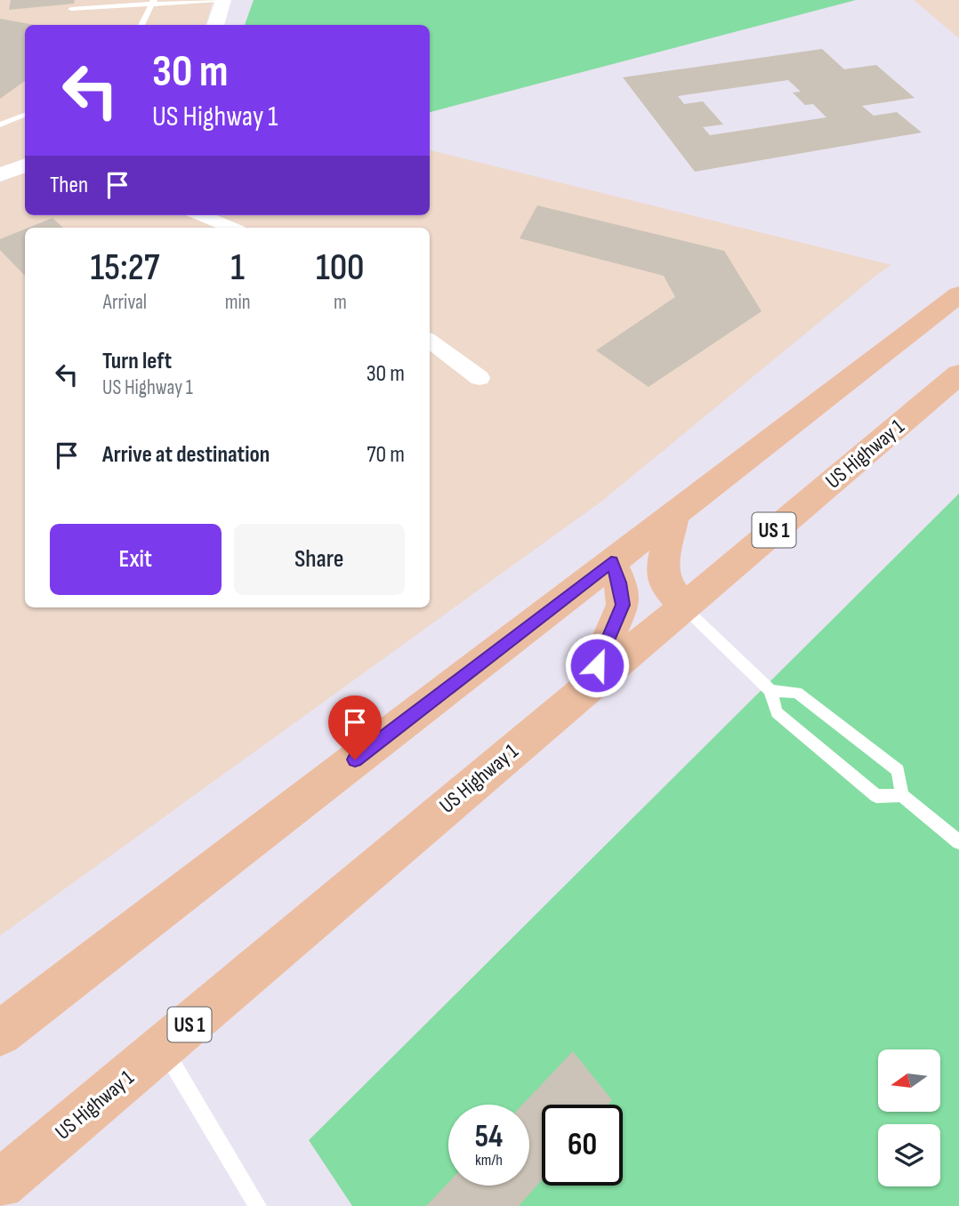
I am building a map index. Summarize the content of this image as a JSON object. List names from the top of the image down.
{
  "streets": {
    "main road": ["US Highway 1", "US 1"]
  },
  "north": "left",
  "page": {
    "turn": ["30 m", "US Highway 1"],
    "then": "Then",
    "eta": [
      "15:27",
      "Arrival",
      "1",
      "min",
      "100",
      "m"
    ],
    "list": [
      {
        "name": "Turn left",
        "note": "US Highway 1",
        "value": "30 m"
      },
      {
        "name": "Arrive at destination",
        "value": "70 m"
      }
    ],
    "buttons": ["Exit", "Share"],
    "speed": "54 km/h",
    "limit": "60"
  }
}
